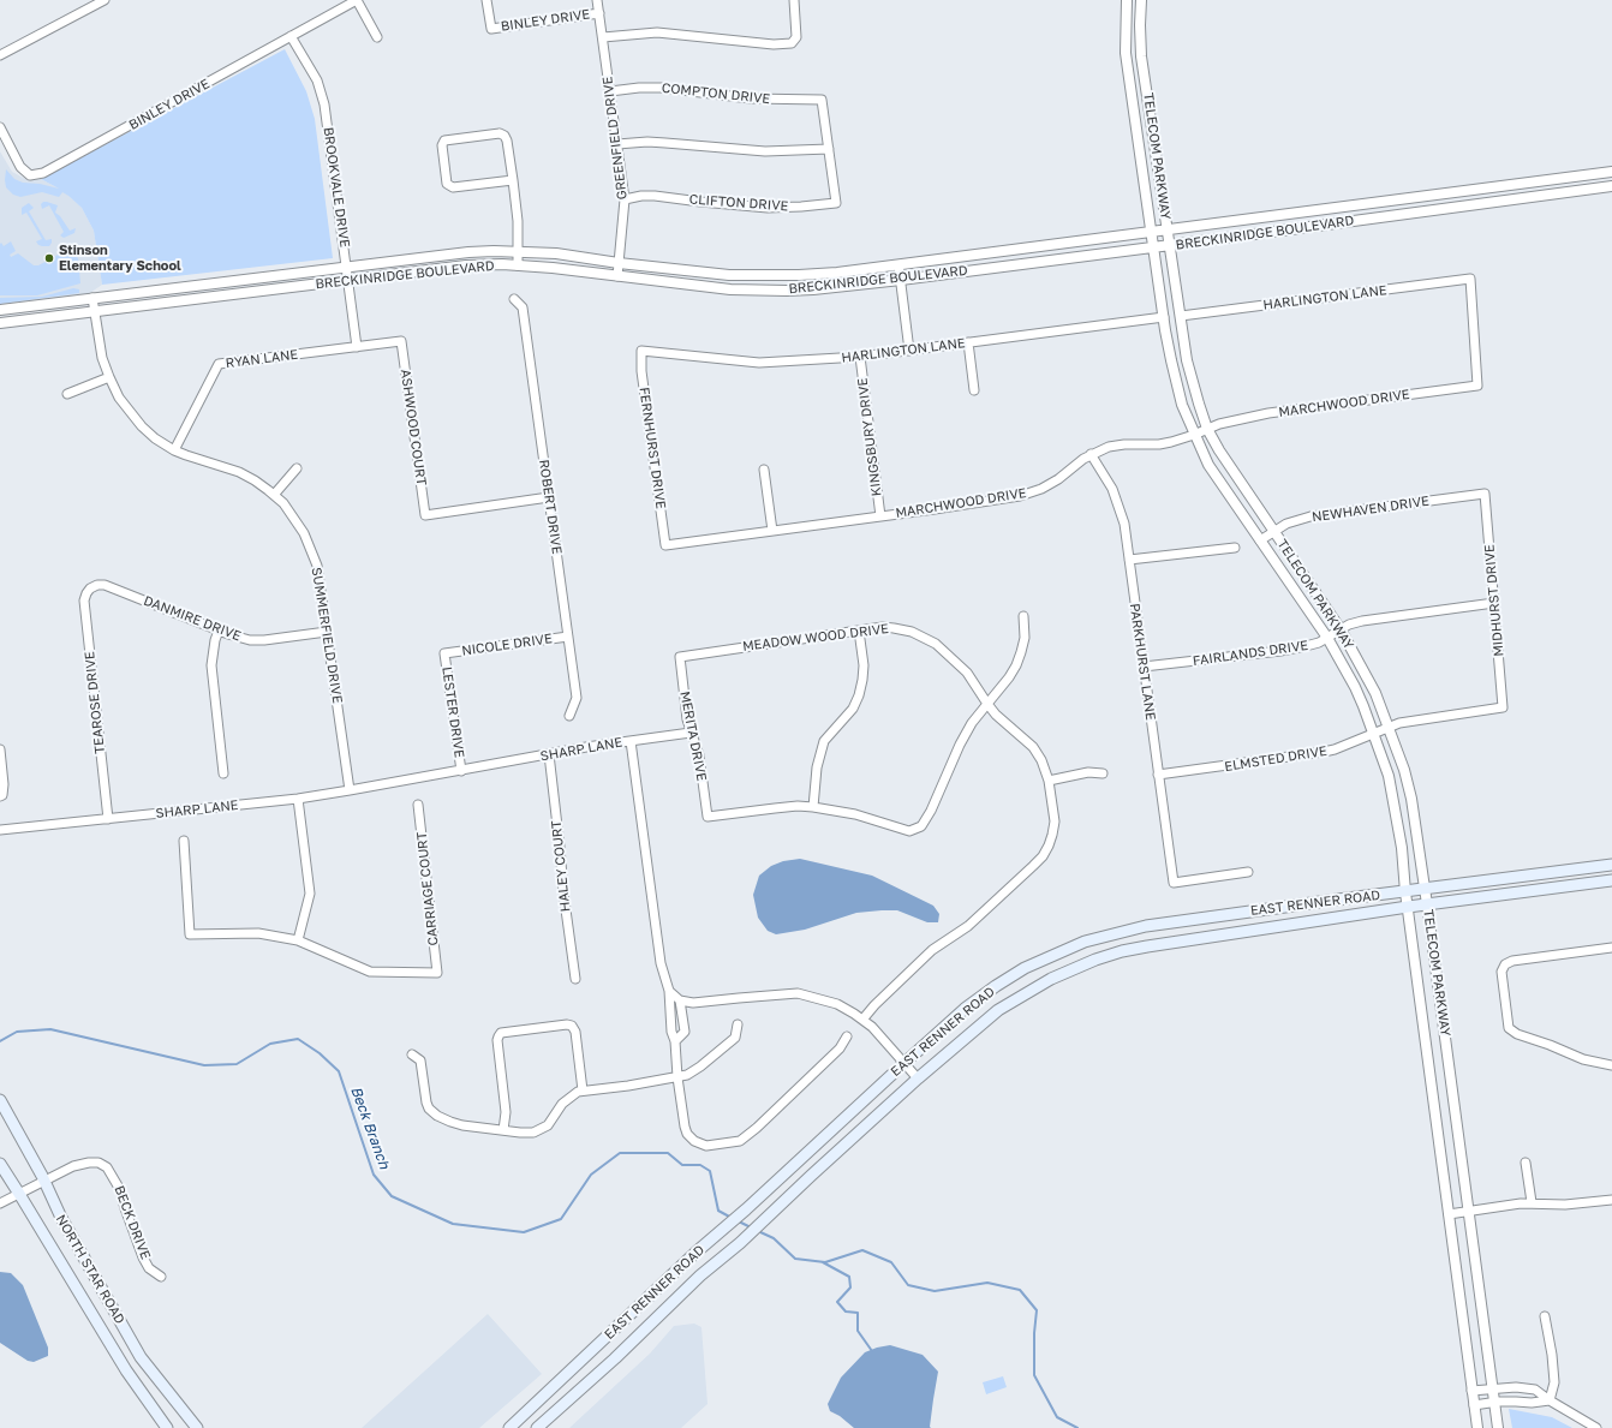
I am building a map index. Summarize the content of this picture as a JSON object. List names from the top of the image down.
{
  "streets": {
    "main road": ["EAST RENNER ROAD", "NORTH STAR ROAD"],
    "street": [
      "BINLEY DRIVE",
      "COMPTON DRIVE",
      "GREENFIELD DRIVE",
      "TELECOM PARKWAY",
      "BROOKVALE DRIVE",
      "CLIFTON DRIVE",
      "BRECKINRIDGE BOULEVARD",
      "HARLINGTON LANE",
      "RYAN LANE",
      "MARCHWOOD DRIVE",
      "ASHWOOD COURT",
      "KINGSBURY DRIVE",
      "FERNHURST DRIVE",
      "ROBERT DRIVE",
      "NEWHAVEN DRIVE",
      "MIDHURST DRIVE",
      "DANMIRE DRIVE",
      "SUMMERFIELD DRIVE",
      "MEADOW WOOD DRIVE",
      "NICOLE DRIVE",
      "FAIRLANDS DRIVE",
      "PARKHURST LANE",
      "TEAROSE DRIVE",
      "LESTER DRIVE",
      "MERITA DRIVE",
      "SHARP LANE",
      "ELMSTED DRIVE",
      "HALEY COURT",
      "CARRIAGE COURT",
      "BECK DRIVE"
    ]
  },
  "crossings": [
    ["BINLEY DRIVE", "GREENFIELD DRIVE"],
    ["BINLEY DRIVE", "BROOKVALE DRIVE"],
    ["COMPTON DRIVE", "GREENFIELD DRIVE"],
    ["COMPTON DRIVE", "CLIFTON DRIVE"],
    ["GREENFIELD DRIVE", "CLIFTON DRIVE"],
    ["GREENFIELD DRIVE", "BRECKINRIDGE BOULEVARD"],
    ["TELECOM PARKWAY", "BRECKINRIDGE BOULEVARD"],
    ["TELECOM PARKWAY", "HARLINGTON LANE"],
    ["TELECOM PARKWAY", "MARCHWOOD DRIVE"],
    ["TELECOM PARKWAY", "NEWHAVEN DRIVE"],
    ["TELECOM PARKWAY", "FAIRLANDS DRIVE"],
    ["TELECOM PARKWAY", "ELMSTED DRIVE"],
    ["TELECOM PARKWAY", "EAST RENNER ROAD"],
    ["BROOKVALE DRIVE", "BRECKINRIDGE BOULEVARD"],
    ["BROOKVALE DRIVE", "RYAN LANE"],
    ["BRECKINRIDGE BOULEVARD", "SUMMERFIELD DRIVE"],
    ["HARLINGTON LANE", "MARCHWOOD DRIVE"],
    ["HARLINGTON LANE", "KINGSBURY DRIVE"],
    ["HARLINGTON LANE", "FERNHURST DRIVE"],
    ["RYAN LANE", "ASHWOOD COURT"],
    ["RYAN LANE", "SUMMERFIELD DRIVE"],
    ["MARCHWOOD DRIVE", "KINGSBURY DRIVE"],
    ["MARCHWOOD DRIVE", "FERNHURST DRIVE"],
    ["MARCHWOOD DRIVE", "PARKHURST LANE"],
    ["ASHWOOD COURT", "ROBERT DRIVE"],
    ["ROBERT DRIVE", "NICOLE DRIVE"],
    ["NEWHAVEN DRIVE", "MIDHURST DRIVE"],
    ["MIDHURST DRIVE", "FAIRLANDS DRIVE"],
    ["MIDHURST DRIVE", "ELMSTED DRIVE"],
    ["DANMIRE DRIVE", "SUMMERFIELD DRIVE"],
    ["DANMIRE DRIVE", "TEAROSE DRIVE"],
    ["SUMMERFIELD DRIVE", "SHARP LANE"],
    ["MEADOW WOOD DRIVE", "MERITA DRIVE"],
    ["NICOLE DRIVE", "LESTER DRIVE"],
    ["FAIRLANDS DRIVE", "PARKHURST LANE"],
    ["PARKHURST LANE", "ELMSTED DRIVE"],
    ["TEAROSE DRIVE", "SHARP LANE"],
    ["LESTER DRIVE", "SHARP LANE"],
    ["SHARP LANE", "HALEY COURT"],
    ["BECK DRIVE", "NORTH STAR ROAD"]
  ],
  "water": ["Beck Branch"],
  "places": ["Stinson Elementary School"]
}
